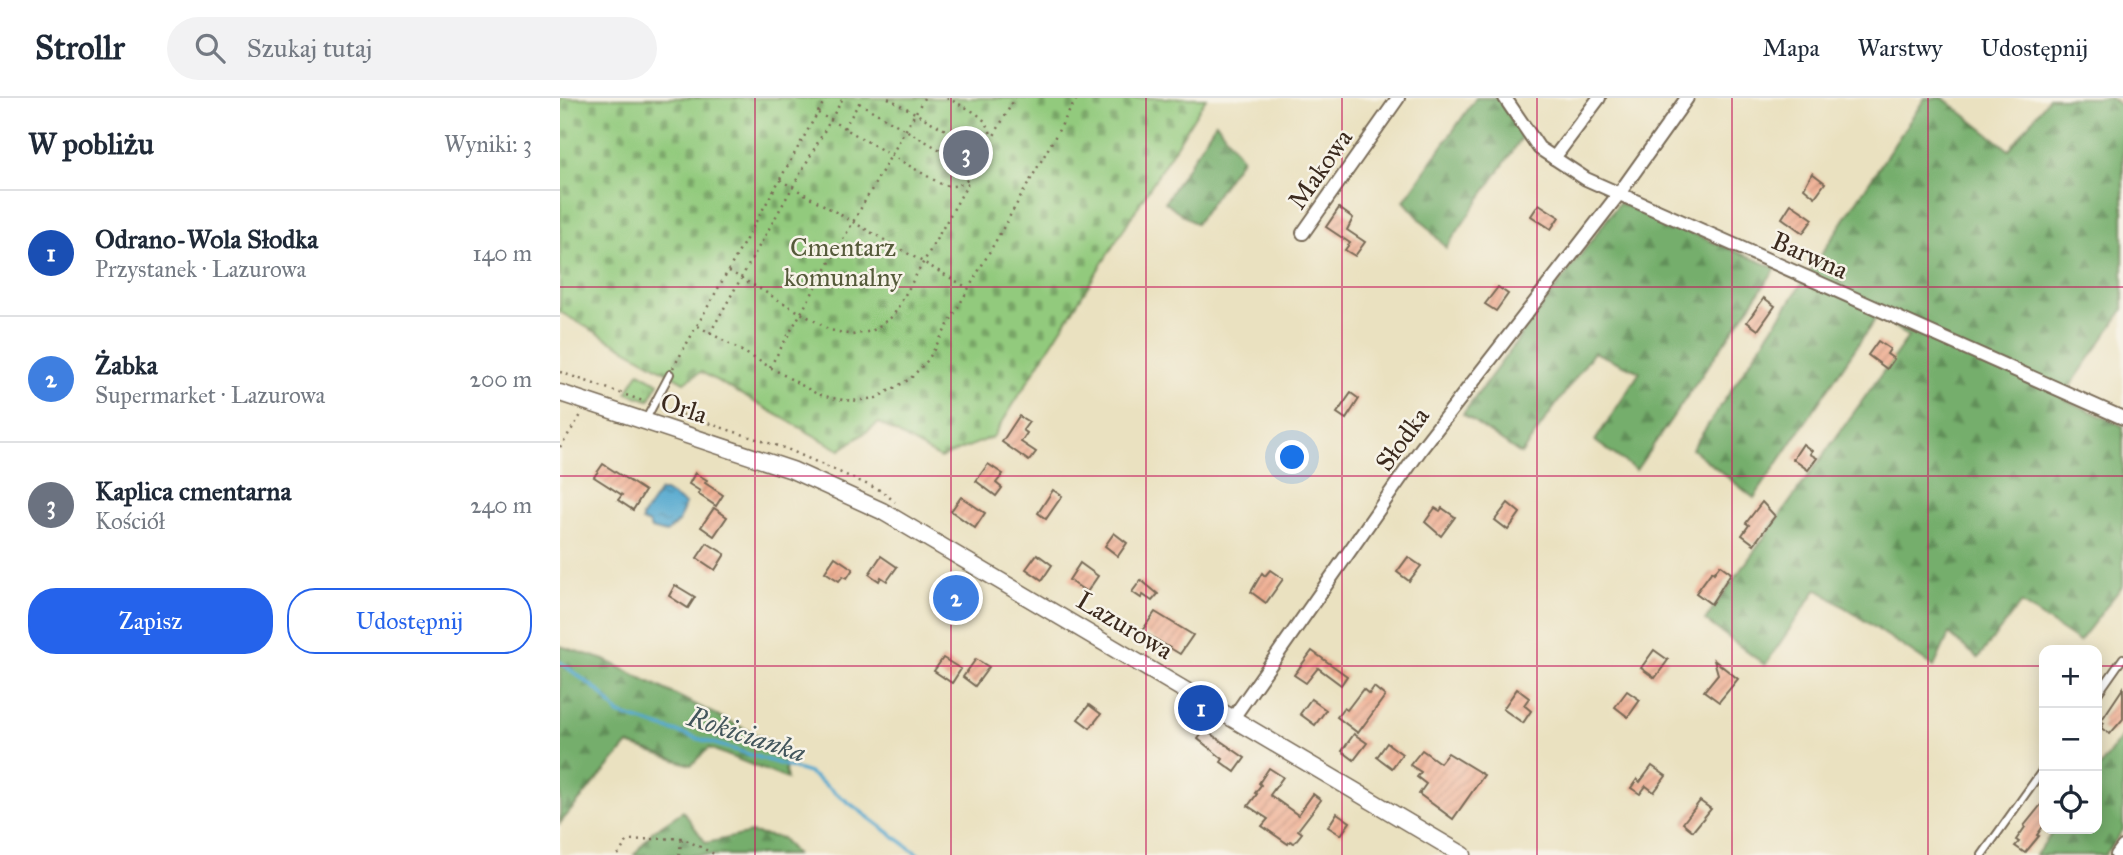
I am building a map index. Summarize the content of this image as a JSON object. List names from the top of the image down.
{
  "streets": {
    "street": [
      "Makowa",
      "Barwna",
      "Orla",
      "Słodka",
      "Lazurowa"
    ]
  },
  "crossings": [
    ["Barwna", "Słodka"],
    ["Orla", "Lazurowa"],
    ["Słodka", "Lazurowa"]
  ],
  "water": ["Rokicianka"],
  "parks": ["Cmentarz komunalny"],
  "page": {
    "header": "Strollr",
    "search": "Szukaj tutaj",
    "nav": ["Mapa", "Warstwy", "Udostępnij"],
    "heading": ["W pobliżu", "Wyniki: 3"],
    "pins": ["3", "2", "1"],
    "list": [
      {
        "mark": "1",
        "name": "Odrano-Wola Słodka",
        "note": "Przystanek · Lazurowa",
        "value": "140 m"
      },
      {
        "mark": "2",
        "name": "Żabka",
        "note": "Supermarket · Lazurowa",
        "value": "200 m"
      },
      {
        "mark": "3",
        "name": "Kaplica cmentarna",
        "note": "Kościół",
        "value": "240 m"
      }
    ],
    "buttons": ["Zapisz", "Udostępnij"],
    "map_buttons": ["+", "−"]
  }
}
